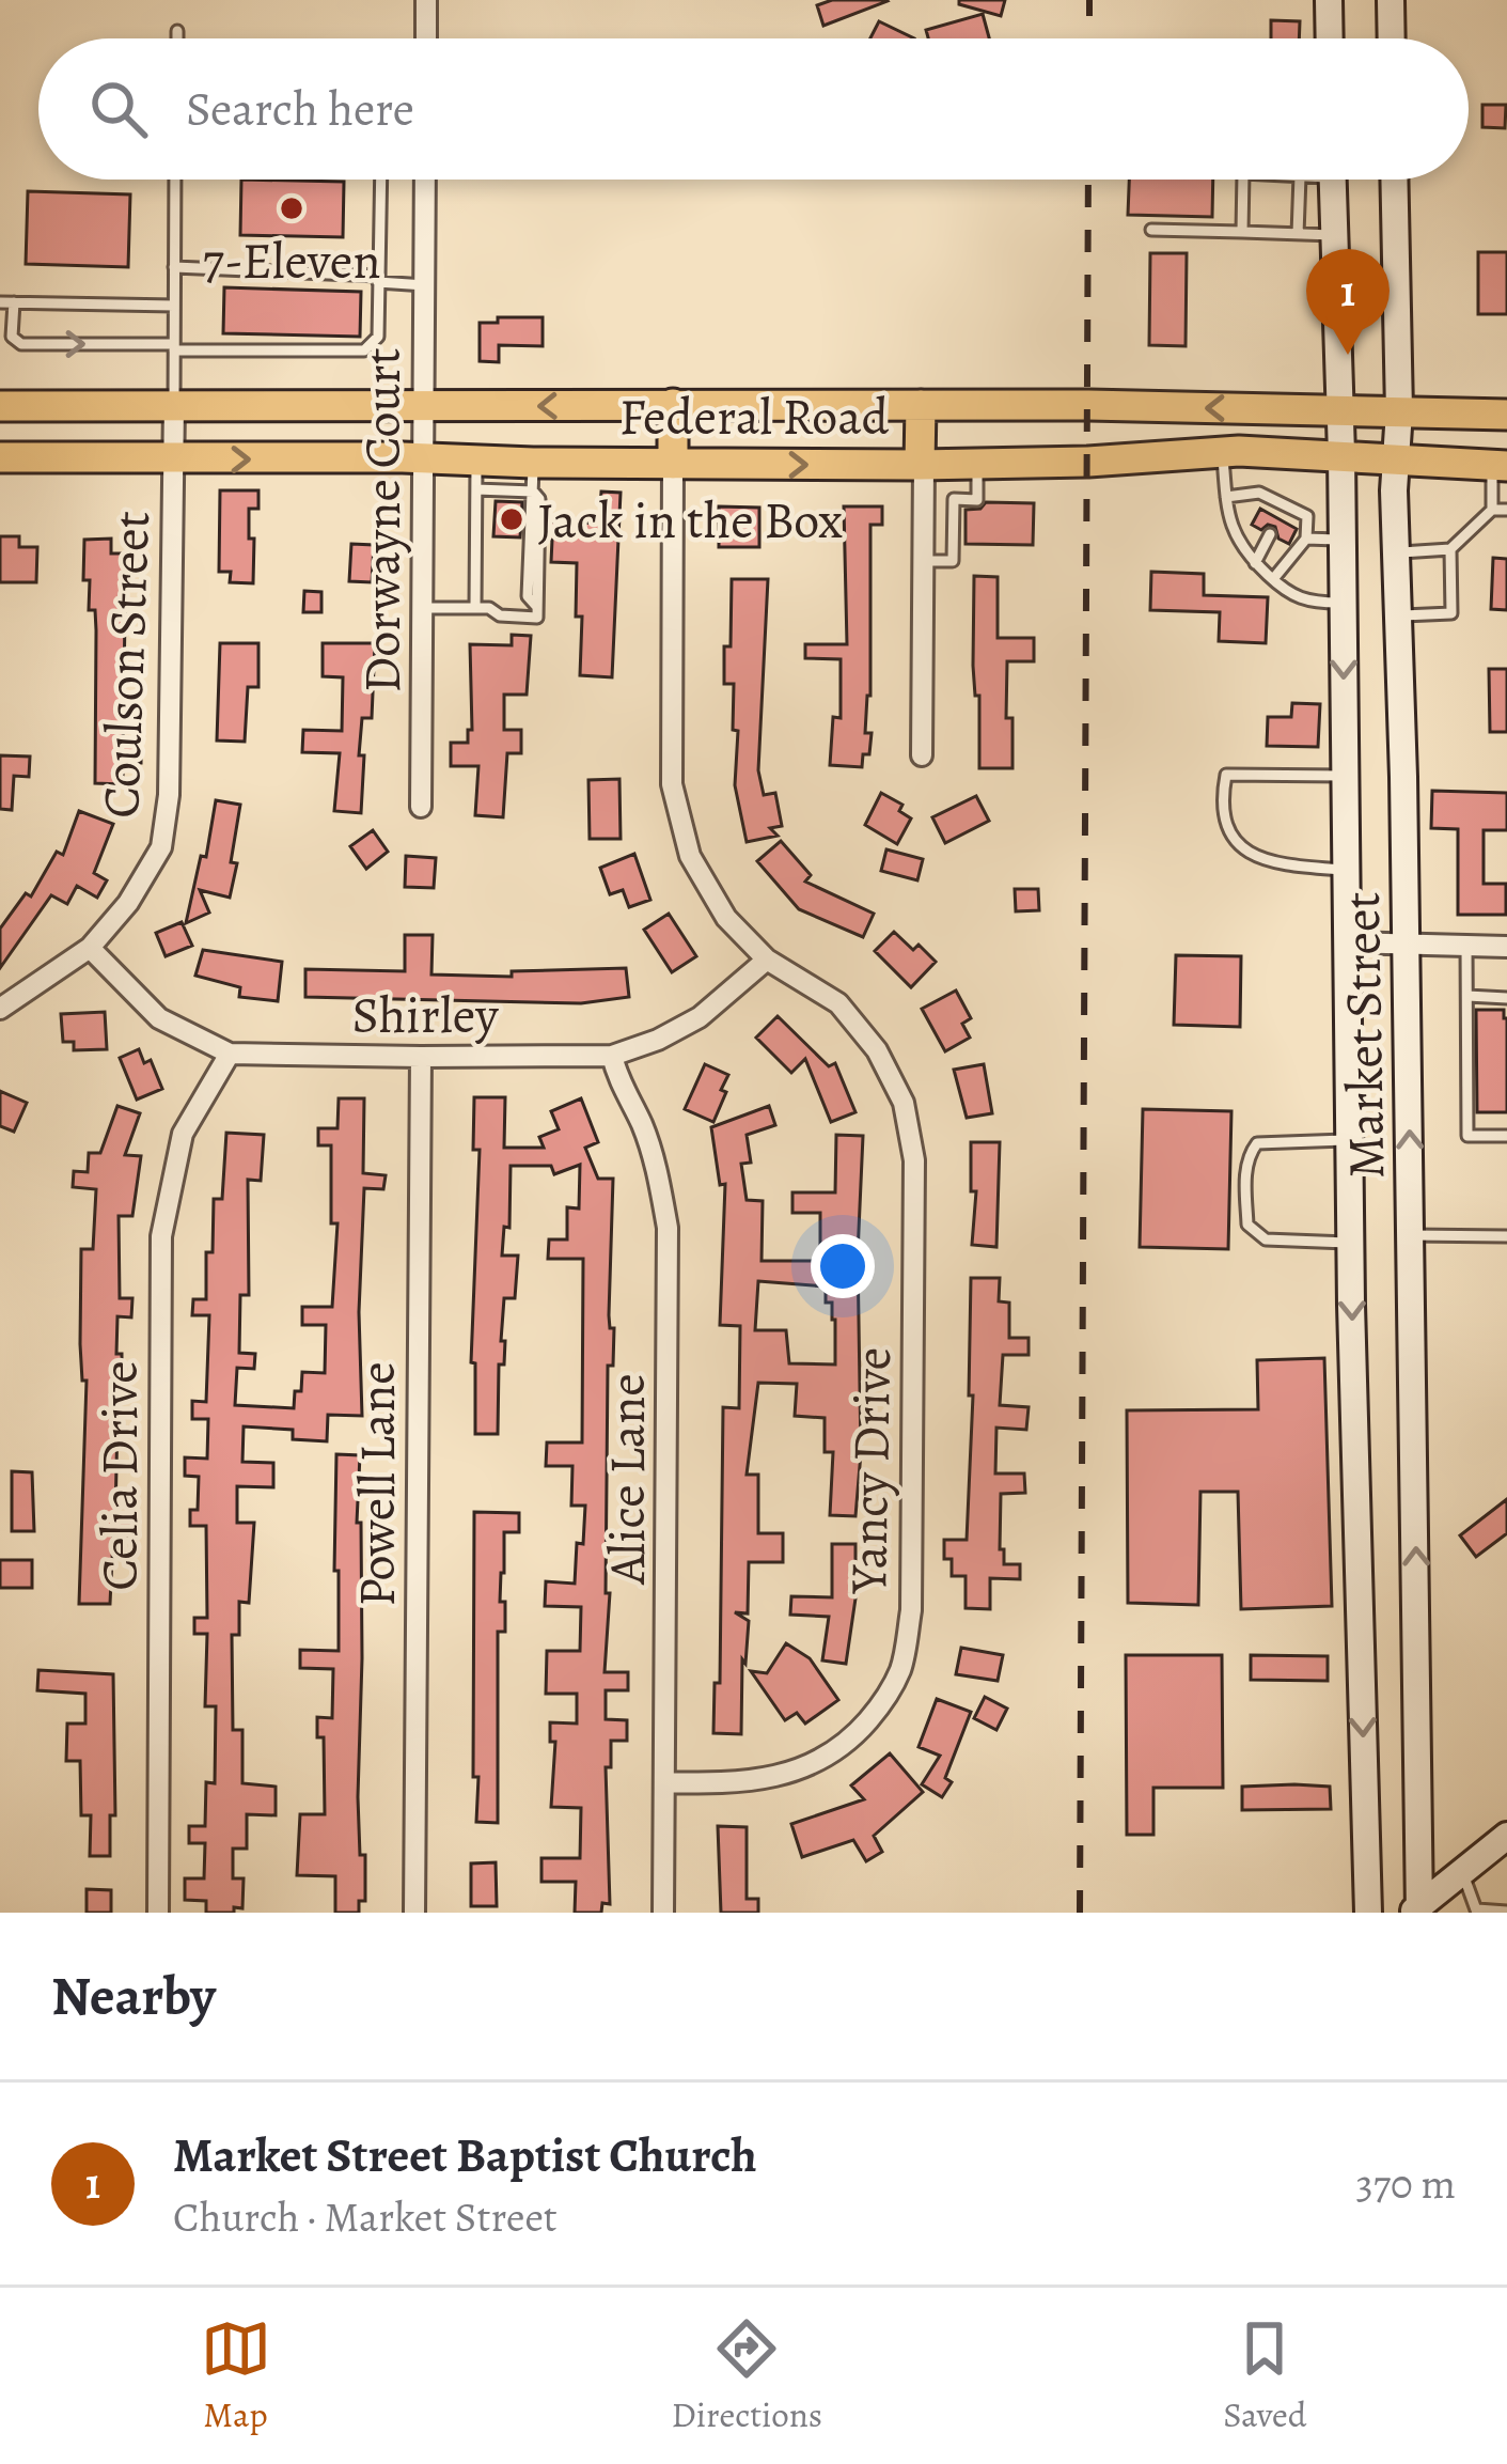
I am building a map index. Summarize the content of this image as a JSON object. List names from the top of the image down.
{
  "streets": {
    "main road": ["Federal Road", "Market Street"],
    "street": [
      "Dorwayne Court",
      "Coulson Street",
      "Shirley",
      "Yancy Drive",
      "Celia Drive",
      "Alice Lane",
      "Powell Lane"
    ]
  },
  "crossings": [
    ["Federal Road", "Dorwayne Court"],
    ["Federal Road", "Coulson Street"],
    ["Federal Road", "Market Street"],
    ["Federal Road", "Yancy Drive"],
    ["Coulson Street", "Shirley"],
    ["Shirley", "Yancy Drive"],
    ["Shirley", "Celia Drive"],
    ["Shirley", "Alice Lane"],
    ["Shirley", "Powell Lane"],
    ["Yancy Drive", "Alice Lane"]
  ],
  "places": ["7-Eleven", "Jack in the Box"],
  "page": {
    "search": "Search here",
    "pins": "1",
    "heading": "Nearby",
    "list": [
      {
        "mark": "1",
        "name": "Market Street Baptist Church",
        "note": "Church · Market Street",
        "value": "370 m"
      }
    ],
    "nav": ["Map", "Directions", "Saved"]
  }
}
